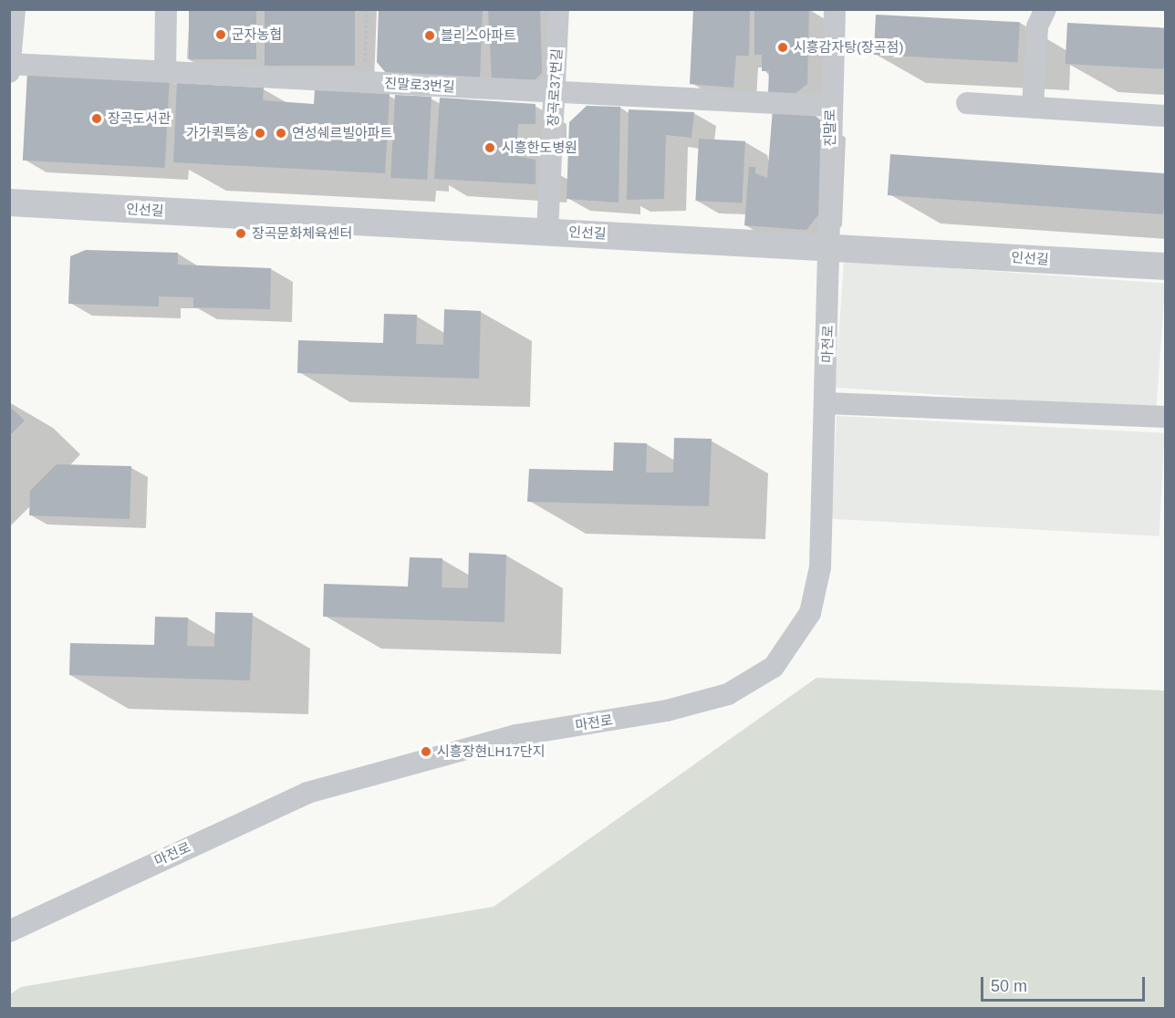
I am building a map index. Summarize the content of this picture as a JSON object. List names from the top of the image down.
{
  "streets": {
    "street": [
      "진말로3번길",
      "장곡로37번길",
      "진말로",
      "인선길",
      "마전로"
    ]
  },
  "crossings": [
    ["진말로3번길", "장곡로37번길"],
    ["진말로3번길", "진말로"],
    ["장곡로37번길", "인선길"],
    ["진말로", "인선길"],
    ["진말로", "마전로"],
    ["인선길", "마전로"]
  ],
  "places": [
    "군자농협",
    "블리스아파트",
    "시흥감자탕(장곡점)",
    "장곡도서관",
    "가가퀵특송",
    "연성쉐르빌아파트",
    "시흥한도병원",
    "장곡문화체육센터",
    "시흥장현LH17단지"
  ],
  "scale_bar": "50 m"
}
